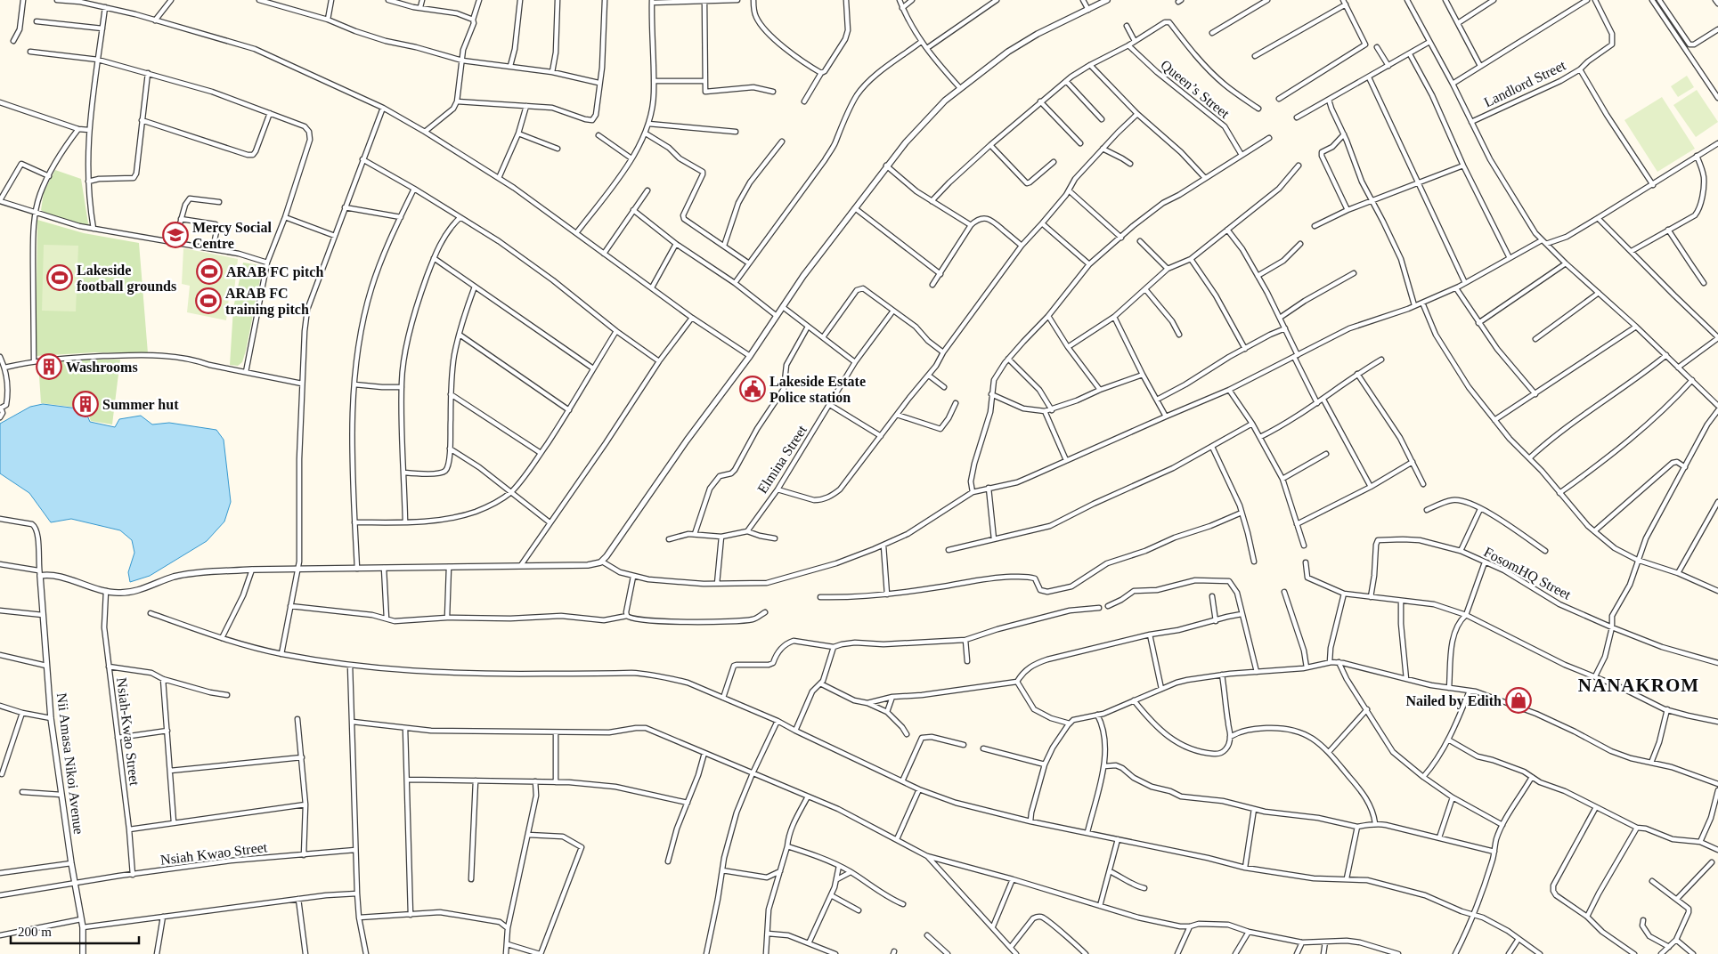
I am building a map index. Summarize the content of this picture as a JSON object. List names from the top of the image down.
{
  "streets": {
    "street": [
      "Landlord Street",
      "Queen’s Street",
      "Elmina Street",
      "FosomHQ Street",
      "Nsiah-Kwao Street",
      "Nii Amasa Nikoi Avenue",
      "Nsiah Kwao Street"
    ]
  },
  "crossings": [
    ["Nsiah-Kwao Street", "Nsiah Kwao Street"],
    ["Nii Amasa Nikoi Avenue", "Nsiah Kwao Street"]
  ],
  "districts": ["NANAKROM"],
  "places": {
    "school or university": ["Mercy Social Centre"],
    "sports": ["ARAB FC pitch", "Lakeside football grounds", "ARAB FC training pitch"],
    "building": ["Washrooms", "Summer hut"],
    "public building": ["Lakeside Estate Police station"],
    "shop": ["Nailed by Edith"]
  },
  "scale_bar": "200 m"
}
